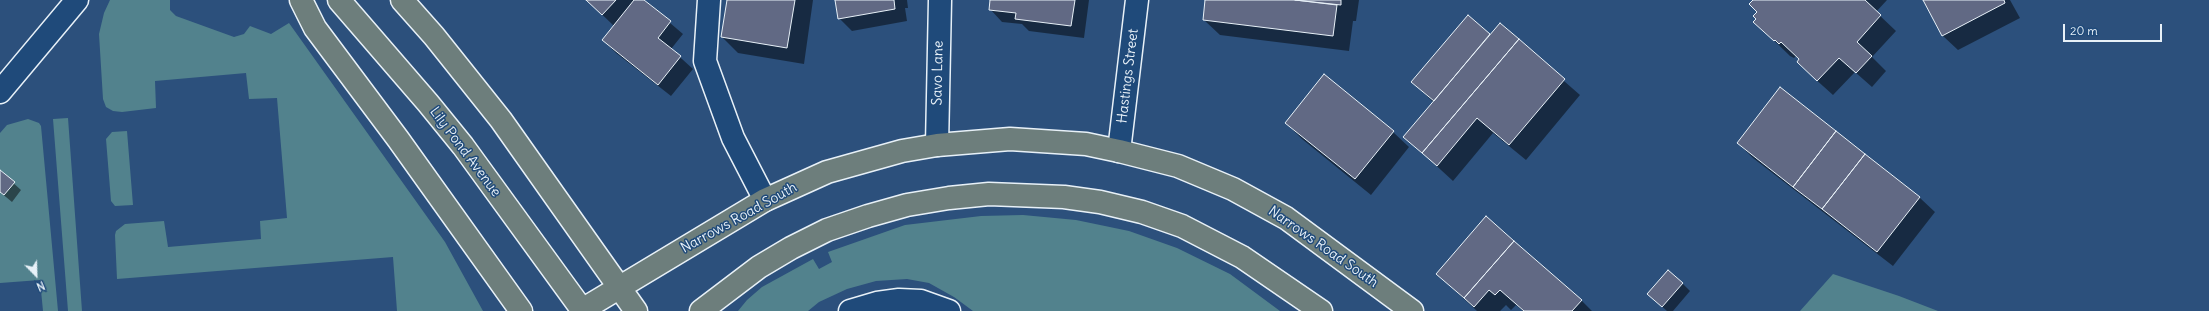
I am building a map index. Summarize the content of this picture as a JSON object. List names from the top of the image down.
{
  "streets": {
    "main road": ["Lily Pond Avenue", "Narrows Road South"],
    "street": ["Savo Lane", "Hastings Street"]
  },
  "crossings": [
    ["Savo Lane", "Narrows Road South"],
    ["Hastings Street", "Narrows Road South"],
    ["Lily Pond Avenue", "Narrows Road South"]
  ],
  "scale_bar": "20 m",
  "north": "bottom right"
}
